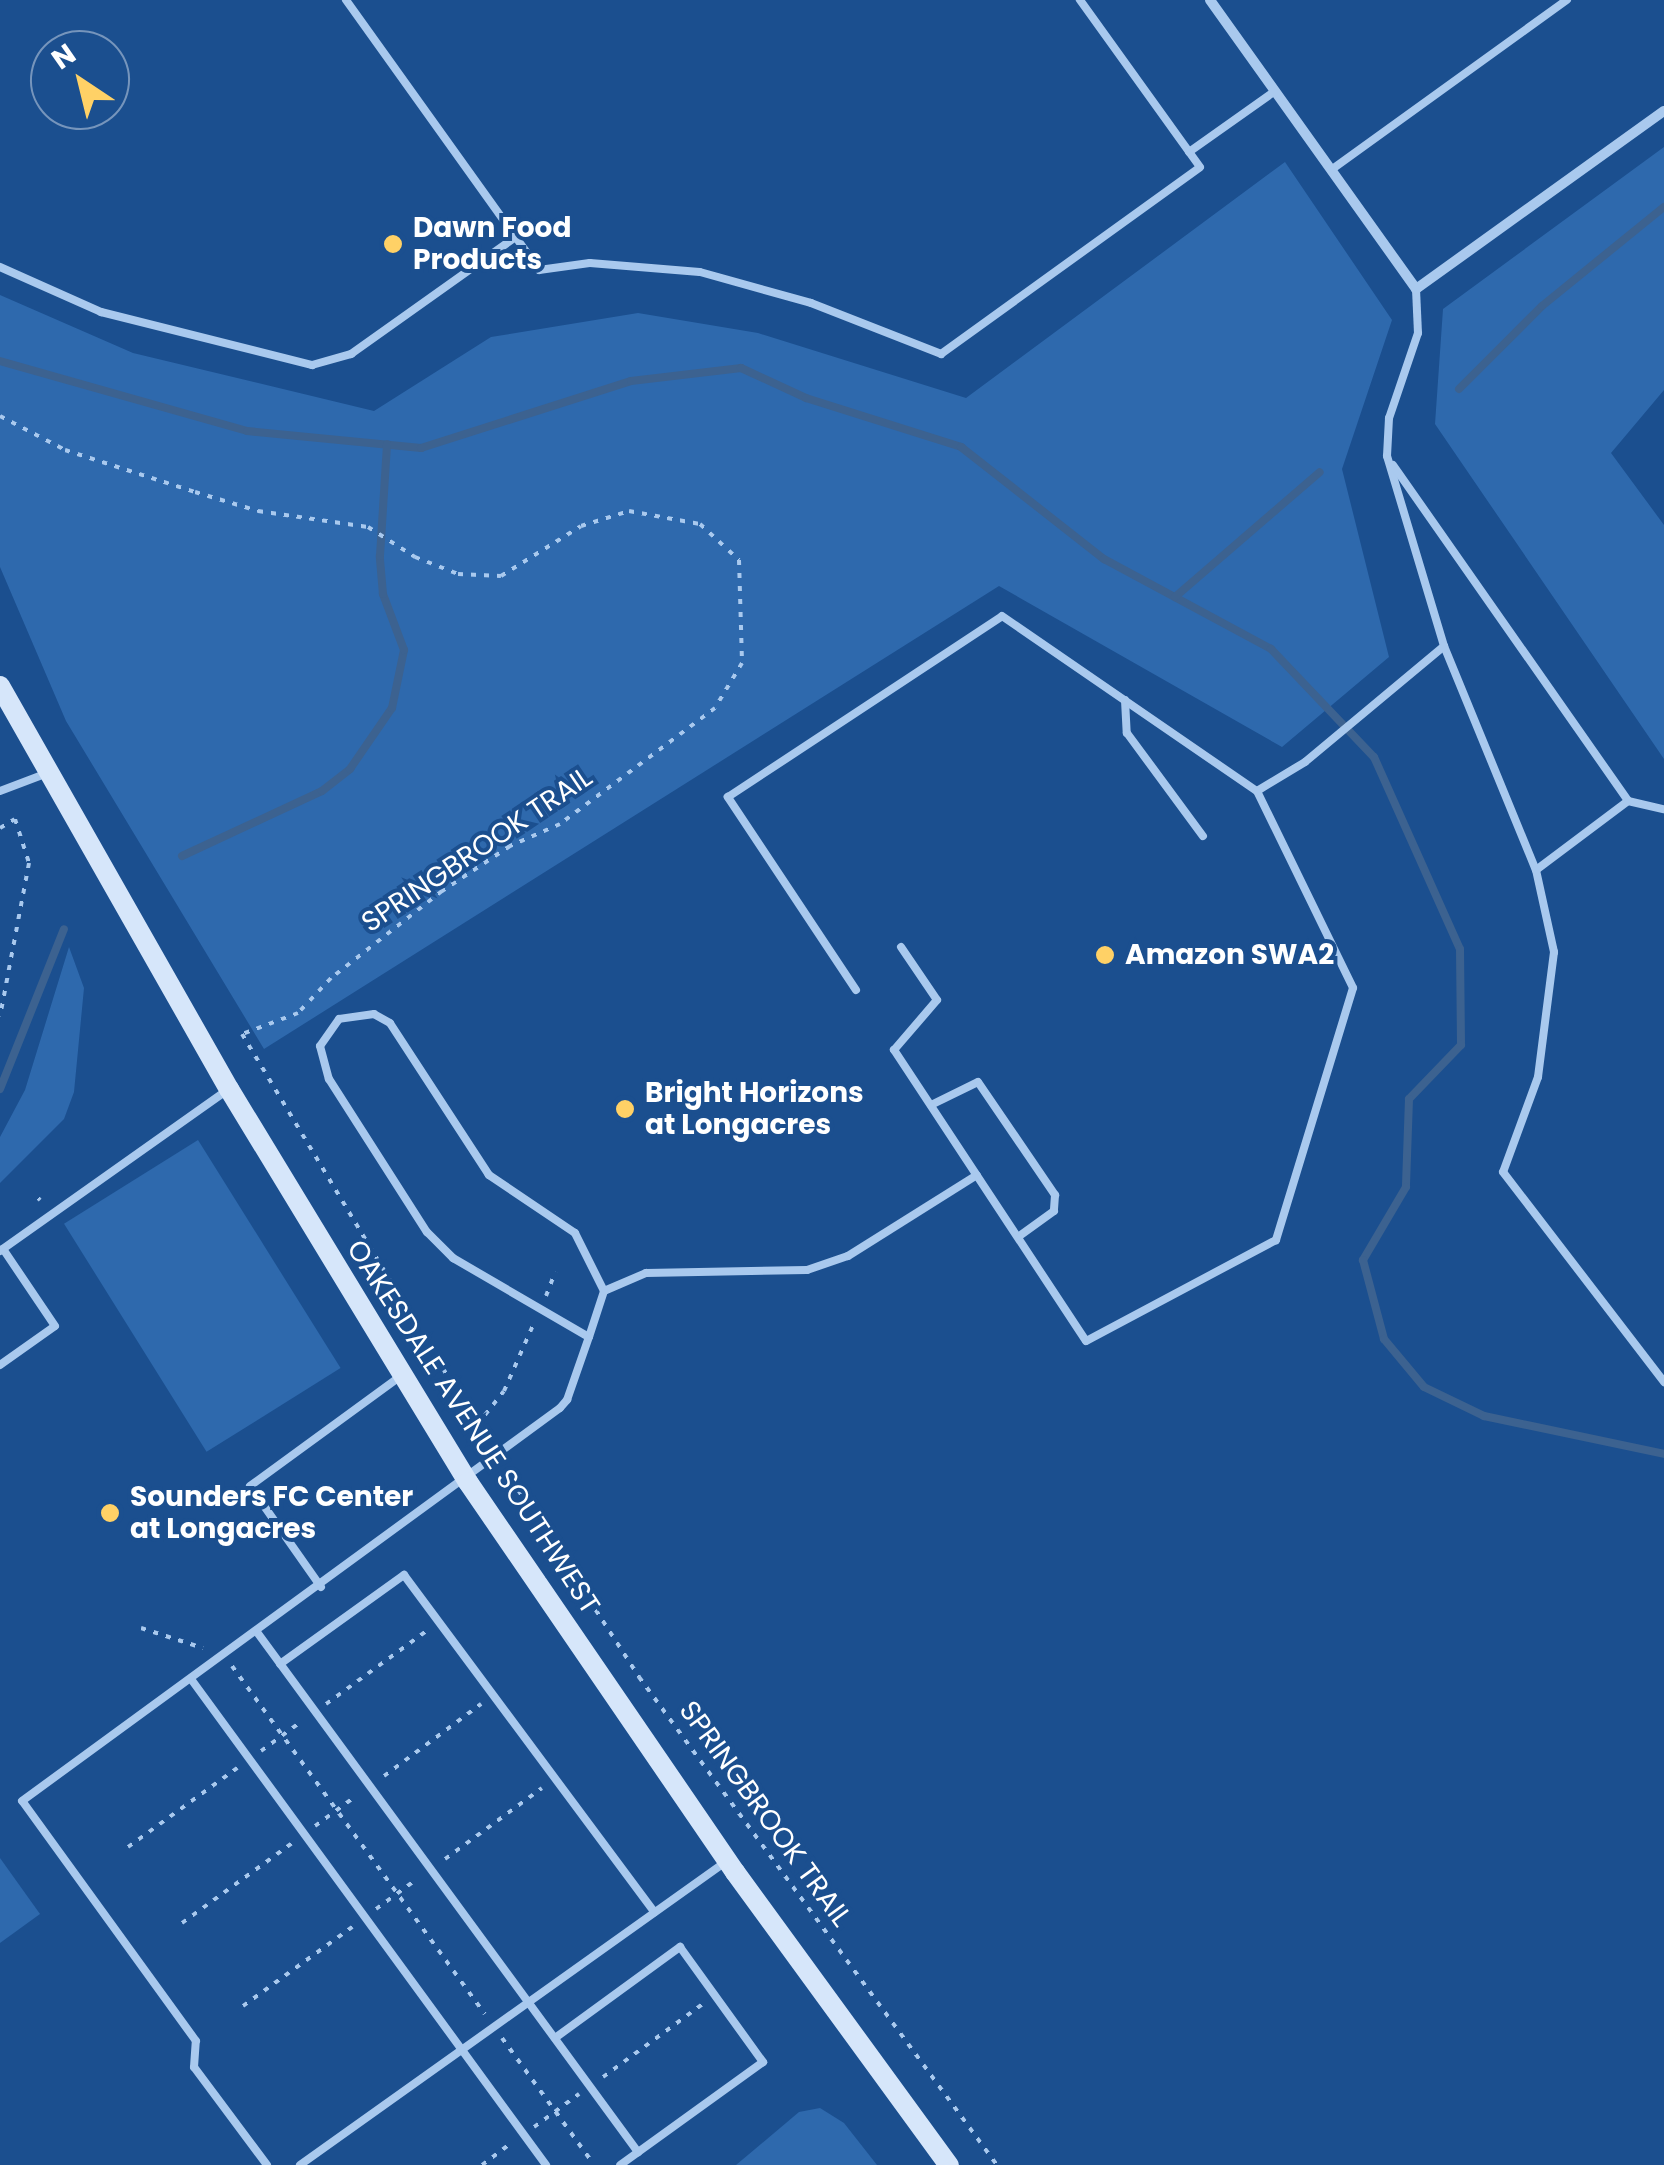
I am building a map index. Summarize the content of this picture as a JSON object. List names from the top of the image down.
{
  "streets": {
    "street": ["OAKESDALE AVENUE SOUTHWEST"],
    "path": ["SPRINGBROOK TRAIL"]
  },
  "places": [
    "Dawn Food Products",
    "Amazon SWA2",
    "Bright Horizons at Longacres",
    "Sounders FC Center at Longacres"
  ],
  "north": "top left"
}
